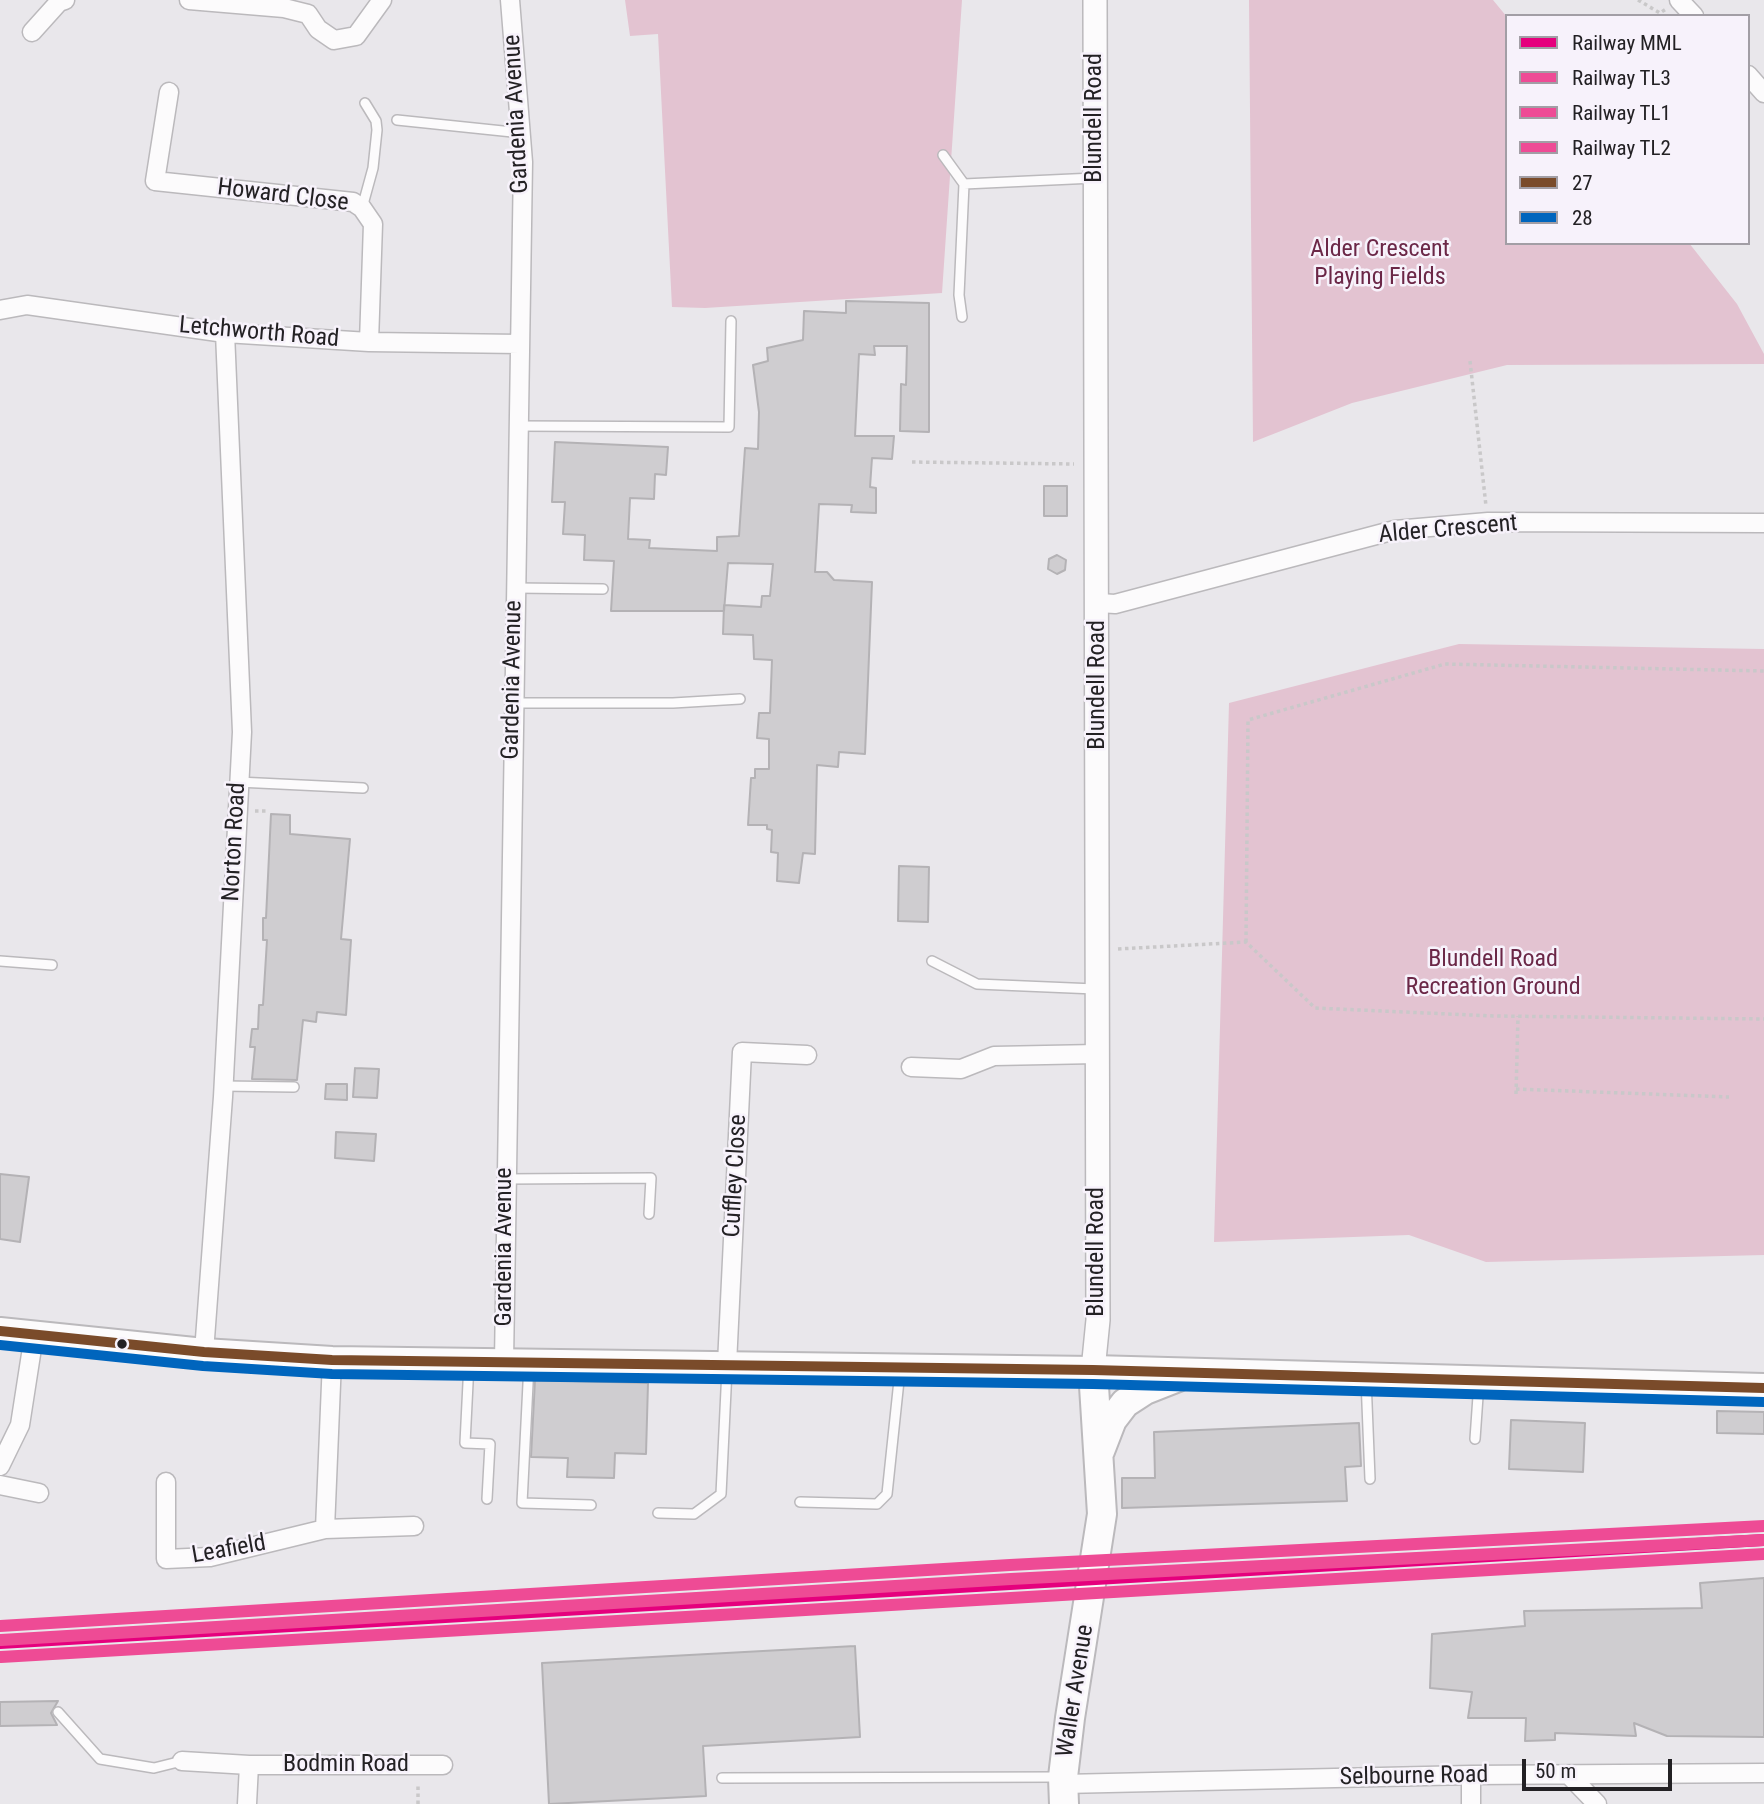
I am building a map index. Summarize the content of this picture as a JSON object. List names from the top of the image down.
{
  "streets": {
    "main road": ["Waller Avenue"],
    "street": [
      "Gardenia Avenue",
      "Blundell Road",
      "Howard Close",
      "Letchworth Road",
      "Alder Crescent",
      "Norton Road",
      "Cuffley Close",
      "Leafield",
      "Bodmin Road",
      "Selbourne Road"
    ]
  },
  "crossings": [
    ["Gardenia Avenue", "Letchworth Road"],
    ["Blundell Road", "Alder Crescent"],
    ["Blundell Road", "Waller Avenue"],
    ["Howard Close", "Letchworth Road"],
    ["Letchworth Road", "Norton Road"],
    ["Waller Avenue", "Selbourne Road"]
  ],
  "parks": ["Alder Crescent Playing Fields", "Blundell Road Recreation Ground"],
  "lines": [
    "transit line 27",
    "transit line 28",
    "rail line TL1",
    "rail line MML",
    "rail line TL2",
    "rail line TL3"
  ],
  "legend": [
    "Railway MML",
    "Railway TL3",
    "Railway TL1",
    "Railway TL2",
    "27",
    "28"
  ],
  "scale_bar": "50 m"
}
